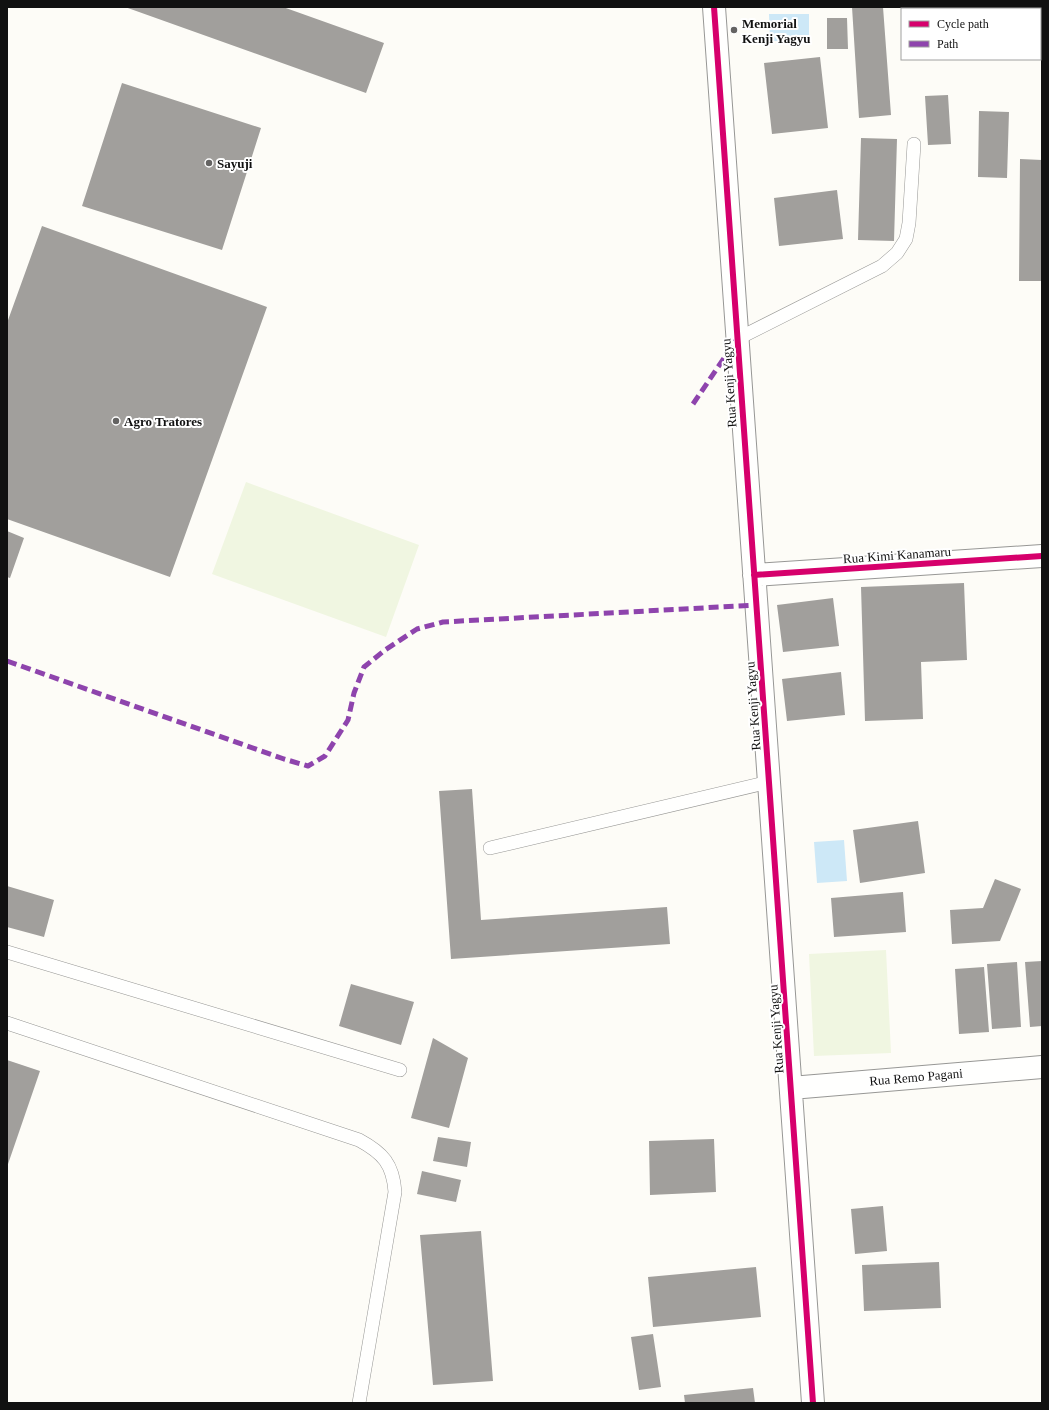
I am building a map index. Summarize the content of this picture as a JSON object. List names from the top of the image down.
{
  "streets": {
    "street": ["Rua Kenji Yagyu", "Rua Kimi Kanamaru", "Rua Remo Pagani"]
  },
  "crossings": [
    ["Rua Kenji Yagyu", "Rua Kimi Kanamaru"],
    ["Rua Kenji Yagyu", "Rua Remo Pagani"]
  ],
  "places": ["Memorial Kenji Yagyu", "Sayuji", "Agro Tratores"],
  "legend": ["Cycle path", "Path"]
}
